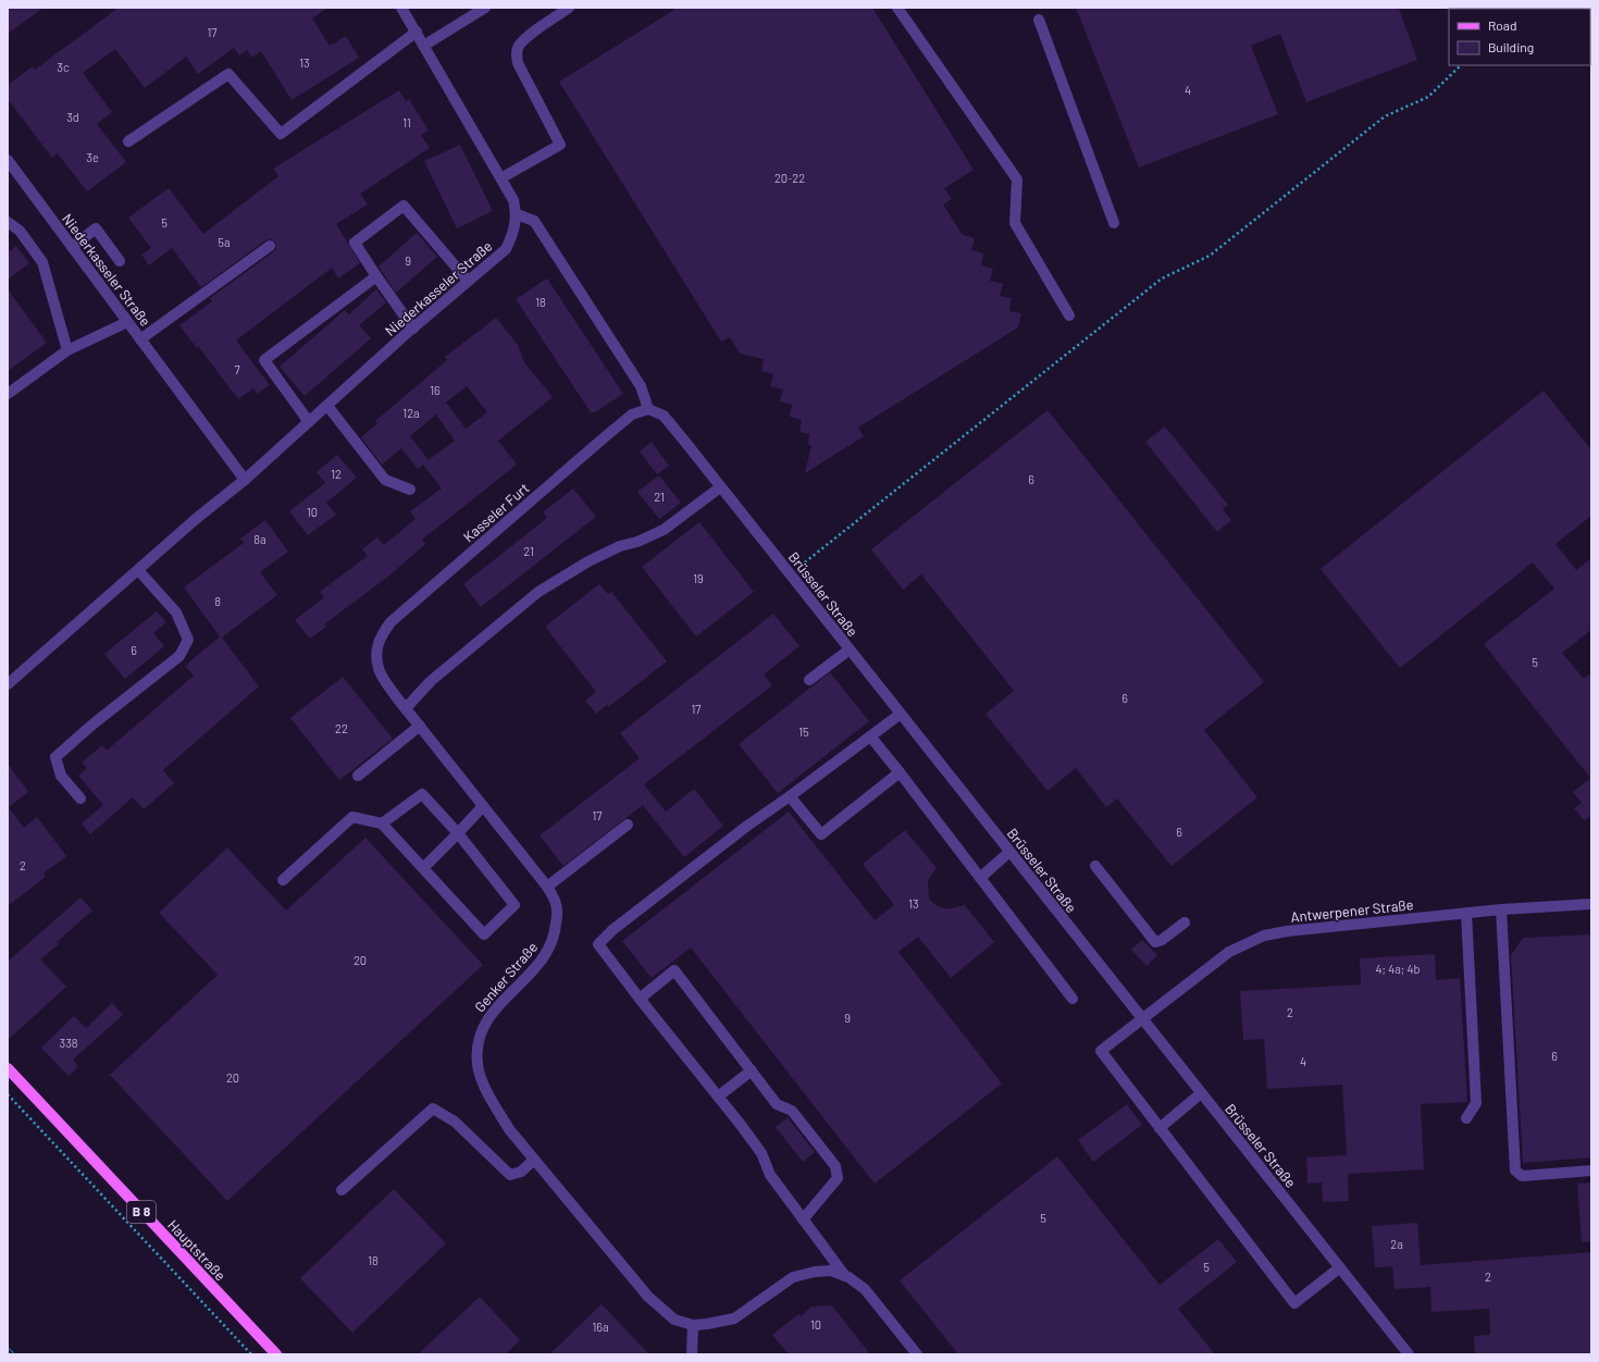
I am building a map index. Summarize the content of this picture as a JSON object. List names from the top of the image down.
{
  "streets": {
    "main road": ["B 8", "Hauptstraße"],
    "street": [
      "Niederkasseler Straße",
      "Kasseler Furt",
      "Brüsseler Straße",
      "Antwerpener Straße",
      "Genker Straße"
    ]
  },
  "crossings": [
    ["Kasseler Furt", "Brüsseler Straße"],
    ["Kasseler Furt", "Genker Straße"],
    ["Brüsseler Straße", "Antwerpener Straße"]
  ],
  "house_numbers": [
    "17",
    "13",
    "3c",
    "4",
    "3d",
    "11",
    "3e",
    "20-22",
    "5",
    "5a",
    "9",
    "18",
    "7",
    "16",
    "12a",
    "12",
    "6",
    "21",
    "10",
    "8a",
    "21",
    "19",
    "8",
    "6",
    "5",
    "6",
    "17",
    "22",
    "15",
    "17",
    "6",
    "2",
    "13",
    "20",
    "4; 4a; 4b",
    "2",
    "9",
    "338",
    "6",
    "4",
    "20",
    "5",
    "2a",
    "18",
    "5",
    "2",
    "10",
    "16a"
  ],
  "legend": ["Road", "Building"]
}
